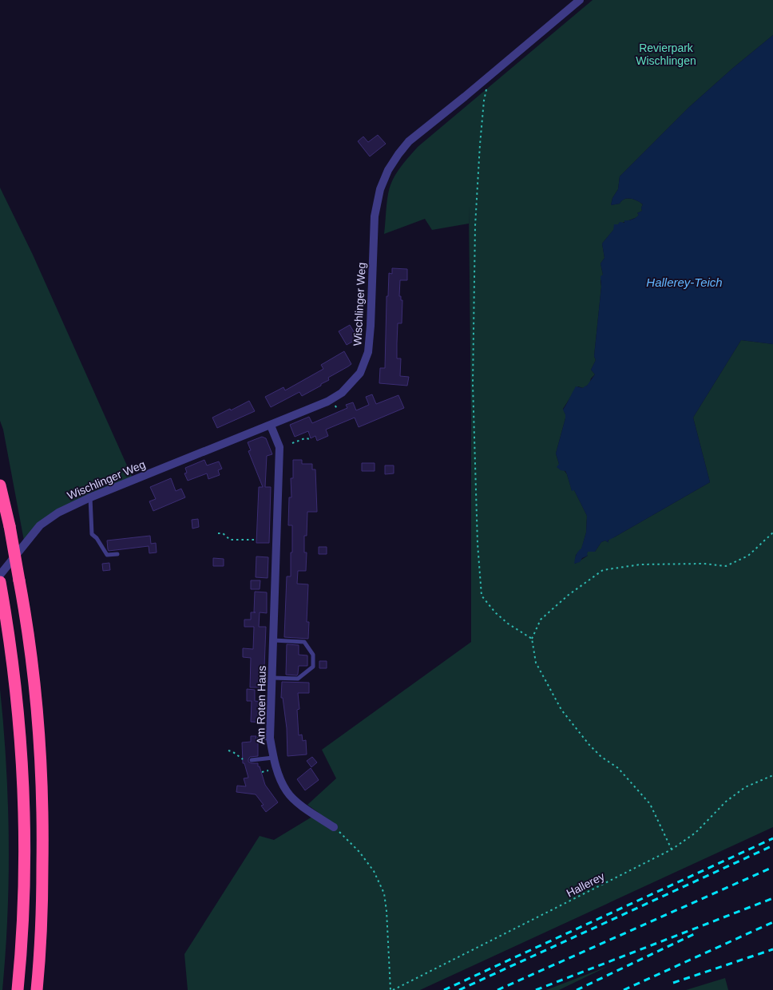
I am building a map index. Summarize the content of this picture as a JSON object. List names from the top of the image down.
{
  "streets": {
    "street": ["Wischlinger Weg", "Am Roten Haus"],
    "path": ["Hallerey"]
  },
  "crossings": [
    ["Wischlinger Weg", "Am Roten Haus"]
  ],
  "water": ["Hallerey-Teich"],
  "parks": ["Revierpark Wischlingen"]
}
